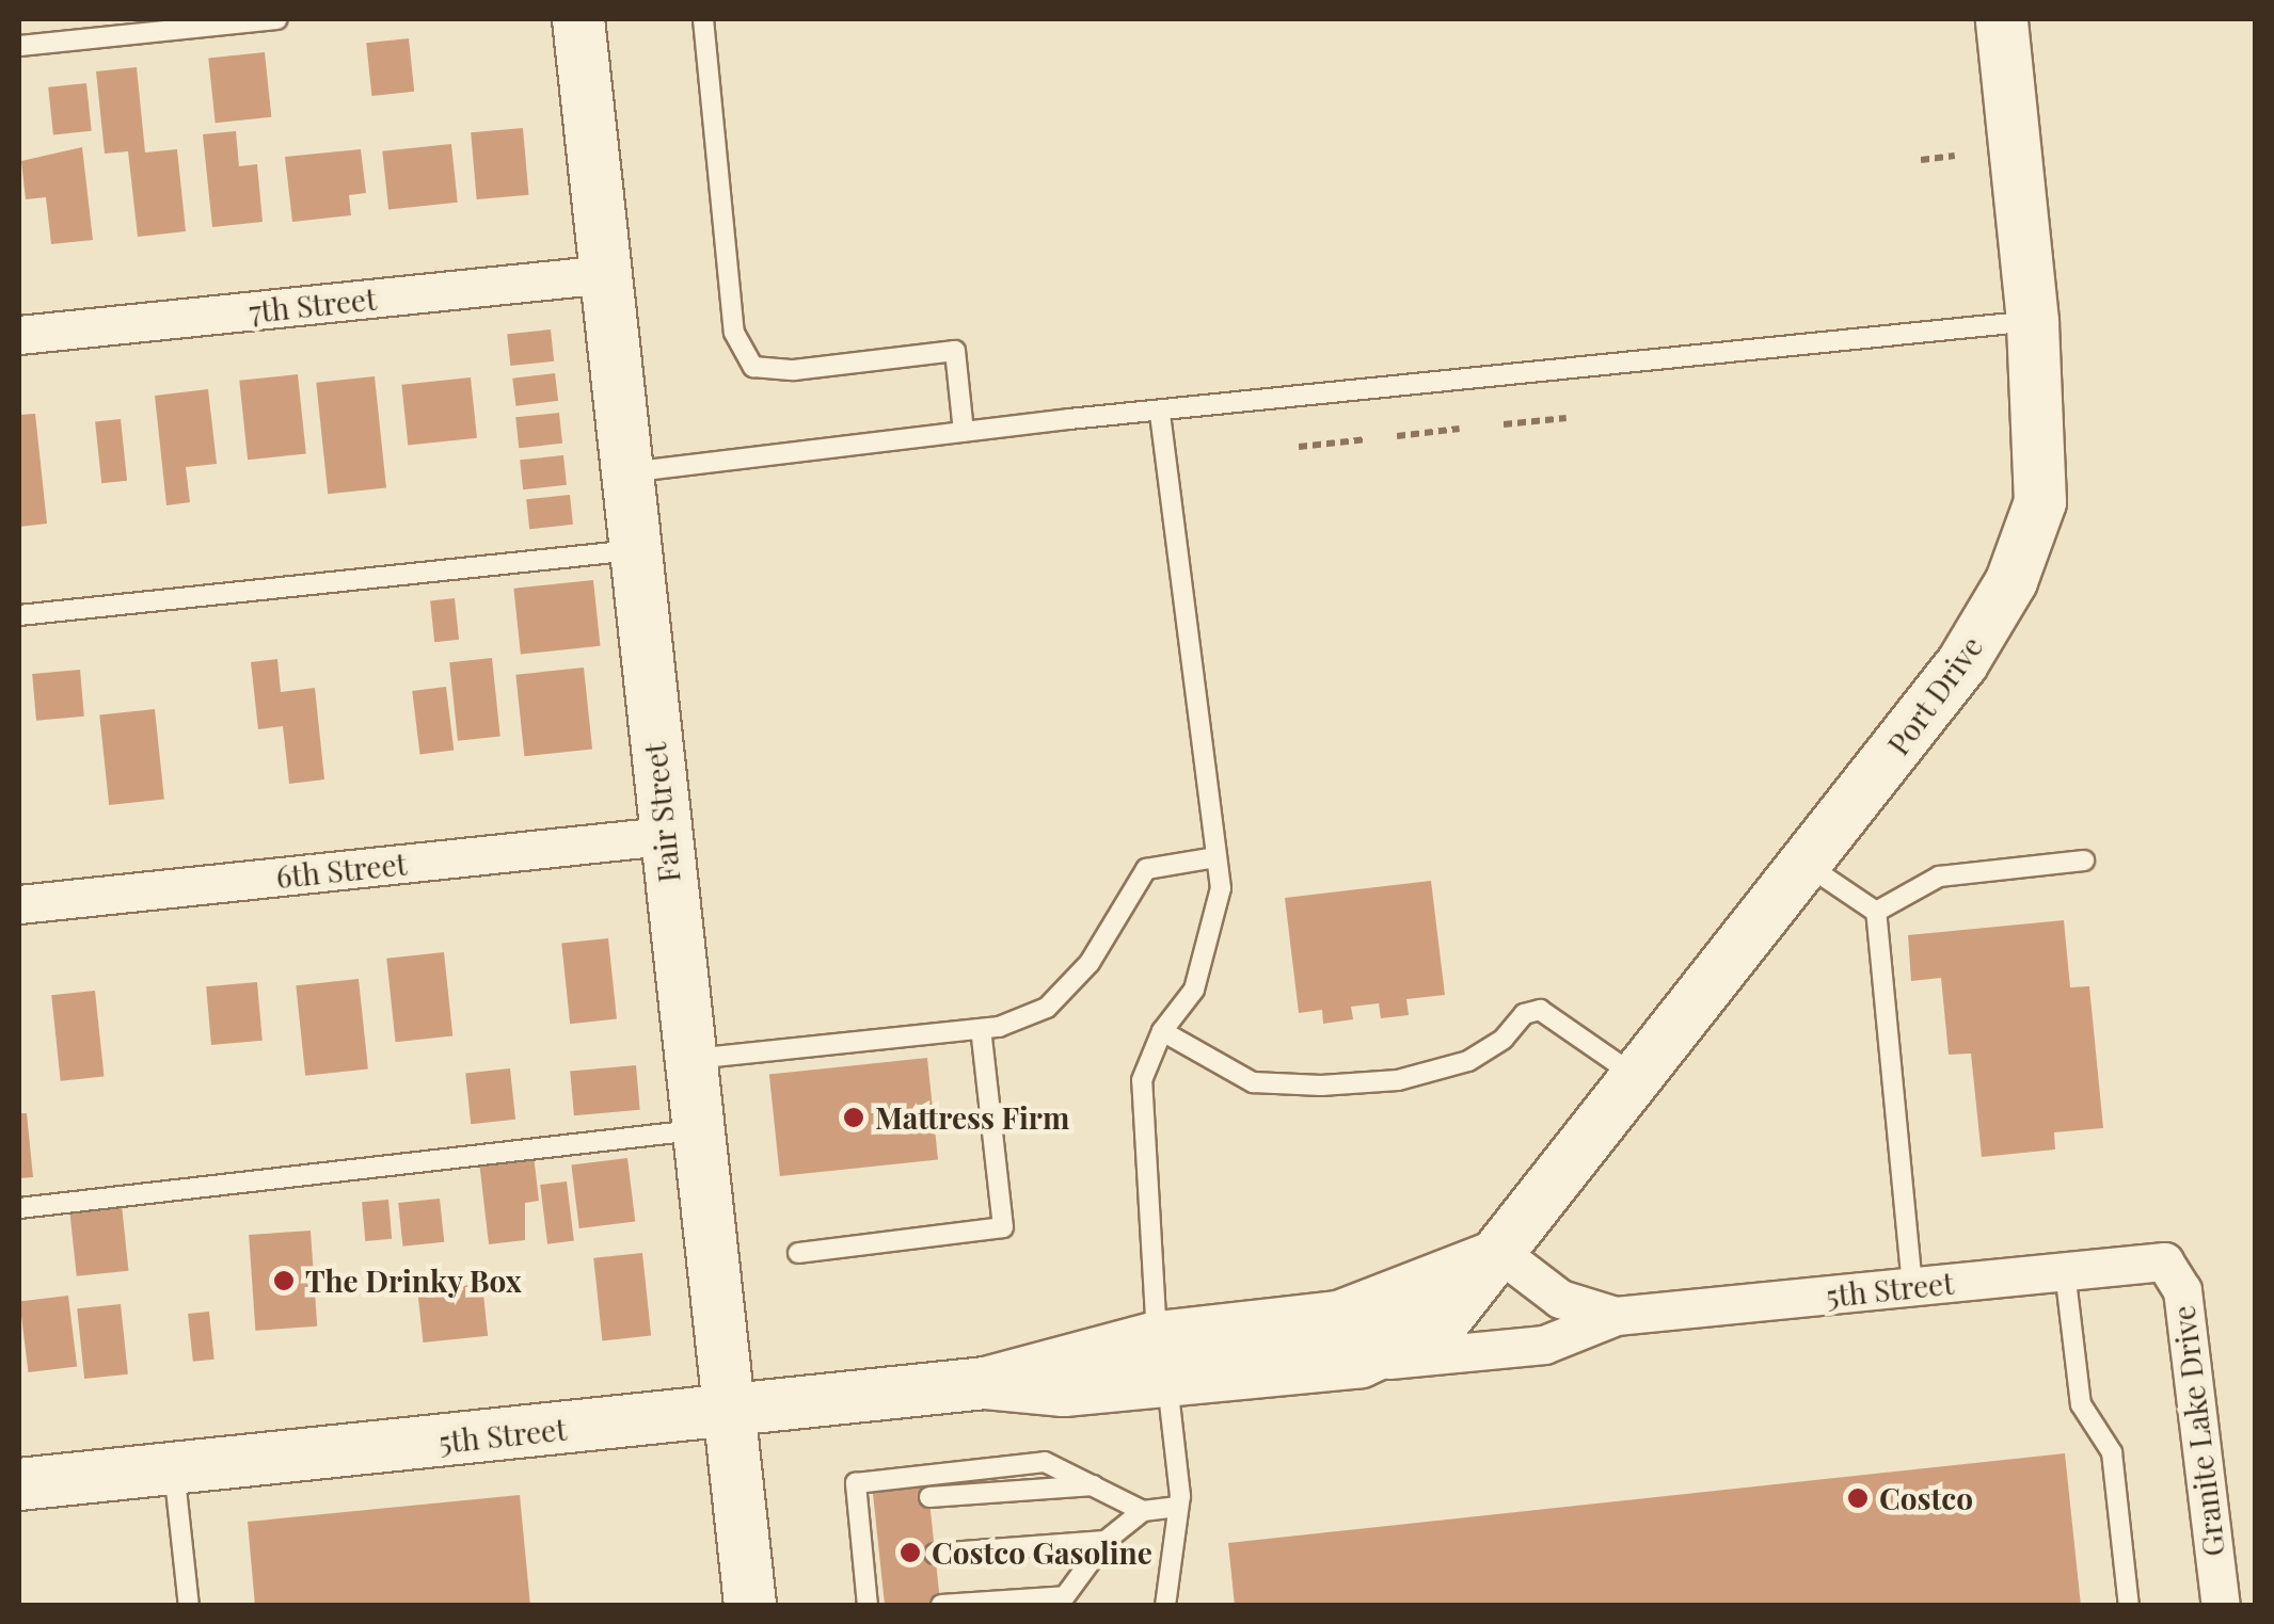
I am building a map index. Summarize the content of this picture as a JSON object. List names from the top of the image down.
{
  "streets": {
    "street": [
      "7th Street",
      "Port Drive",
      "Fair Street",
      "6th Street",
      "5th Street",
      "Granite Lake Drive"
    ]
  },
  "crossings": [
    ["7th Street", "Fair Street"],
    ["Port Drive", "5th Street"],
    ["Fair Street", "6th Street"],
    ["Fair Street", "5th Street"],
    ["5th Street", "Granite Lake Drive"]
  ],
  "places": [
    "Mattress Firm",
    "The Drinky Box",
    "Costco",
    "Costco Gasoline"
  ]
}
